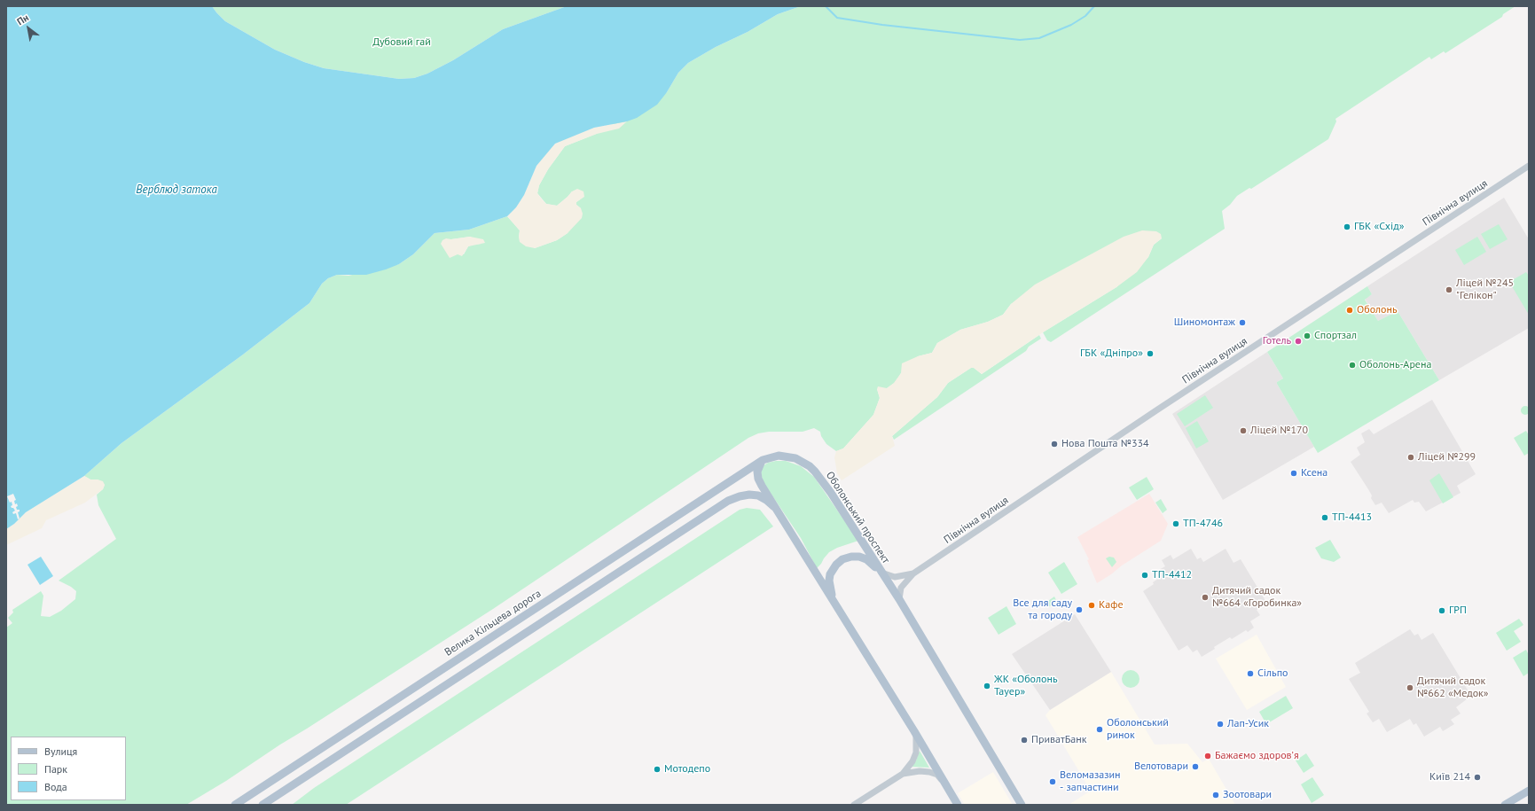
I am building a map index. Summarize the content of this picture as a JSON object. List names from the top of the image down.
{
  "streets": {
    "main road": ["Оболонський проспект", "Велика Кільцева дорога"],
    "street": ["Північна вулиця"]
  },
  "crossings": [
    ["Північна вулиця", "Оболонський проспект"],
    ["Оболонський проспект", "Велика Кільцева дорога"]
  ],
  "water": ["Верблюд затока"],
  "parks": ["Дубовий гай"],
  "places": [
    "ГБК «Схід»",
    "Ліцей №245 \"Гелікон\"",
    "Оболонь",
    "Шиномонтаж",
    "Спортзал",
    "Готель",
    "ГБК «Дніпро»",
    "Оболонь-Арена",
    "Ліцей №170",
    "Нова Пошта №334",
    "Ліцей №299",
    "Ксена",
    "ТП-4413",
    "ТП-4746",
    "ТП-4412",
    "Дитячий садок №664 «Горобинка»",
    "Кафе",
    "Все для саду та городу",
    "ГРП",
    "Сільпо",
    "ЖК «Оболонь Тауер»",
    "Дитячий садок №662 «Медок»",
    "Лап-Усик",
    "Оболонський ринок",
    "ПриватБанк",
    "Бажаємо здоровʼя",
    "Велотовари",
    "Мотодепо",
    "Київ 214",
    "Веломазазин - запчастини",
    "Зоотовари"
  ],
  "legend": ["Вулиця", "Парк", "Вода"],
  "north": "top left"
}
